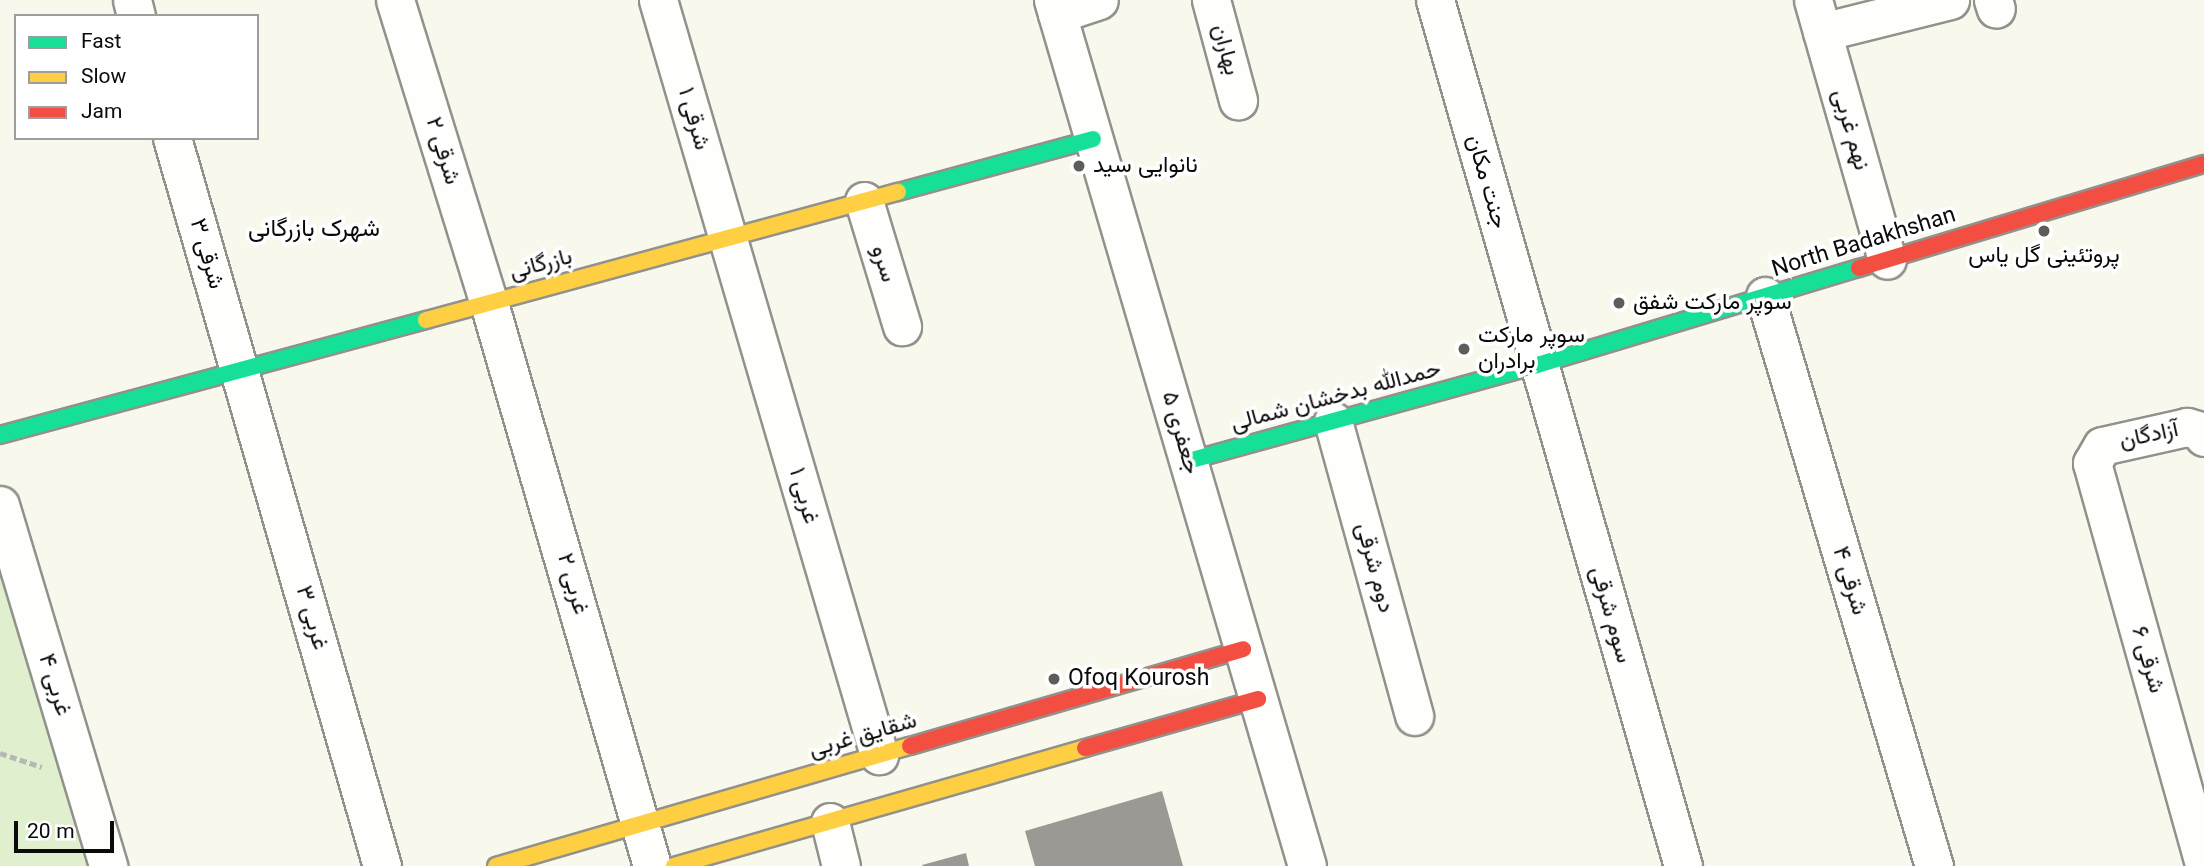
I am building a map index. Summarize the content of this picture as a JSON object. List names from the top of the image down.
{
  "streets": {
    "street": [
      "بهاران",
      "۱ شرقی",
      "نهم غربی",
      "۲ شرقی",
      "جنت مکان",
      "North Badakhshan",
      "۳ شرقی",
      "سرو",
      "بازرگانی",
      "حمدالله بدخشان شمالی",
      "جعفری ۵",
      "آزادگان",
      "۱ غربی",
      "دوم شرقی",
      "۴ شرقی",
      "۲ غربی",
      "سوم شرقی",
      "۳ غربی",
      "۶ شرقی",
      "۴ غربی",
      "شقایق غربی"
    ]
  },
  "crossings": [
    ["۱ شرقی", "بازرگانی"],
    ["۱ شرقی", "۱ غربی"],
    ["نهم غربی", "North Badakhshan"],
    ["۲ شرقی", "بازرگانی"],
    ["۲ شرقی", "۲ غربی"],
    ["جنت مکان", "North Badakhshan"],
    ["جنت مکان", "حمدالله بدخشان شمالی"],
    ["جنت مکان", "سوم شرقی"],
    ["North Badakhshan", "حمدالله بدخشان شمالی"],
    ["North Badakhshan", "۴ شرقی"],
    ["North Badakhshan", "سوم شرقی"],
    ["۳ شرقی", "بازرگانی"],
    ["۳ شرقی", "۳ غربی"],
    ["سرو", "بازرگانی"],
    ["بازرگانی", "جعفری ۵"],
    ["بازرگانی", "۱ غربی"],
    ["بازرگانی", "۲ غربی"],
    ["بازرگانی", "۳ غربی"],
    ["حمدالله بدخشان شمالی", "جعفری ۵"],
    ["حمدالله بدخشان شمالی", "دوم شرقی"],
    ["حمدالله بدخشان شمالی", "سوم شرقی"],
    ["جعفری ۵", "شقایق غربی"],
    ["آزادگان", "۶ شرقی"],
    ["۱ غربی", "شقایق غربی"],
    ["۲ غربی", "شقایق غربی"]
  ],
  "districts": ["شهرک بازرگانی"],
  "places": [
    "نانوایی سید",
    "پروتئینی گل یاس",
    "سوپر مارکت شفق",
    "سوپر مارکت برادران",
    "Ofoq Kourosh"
  ],
  "legend": ["Fast", "Slow", "Jam"],
  "scale_bar": "20 m"
}
